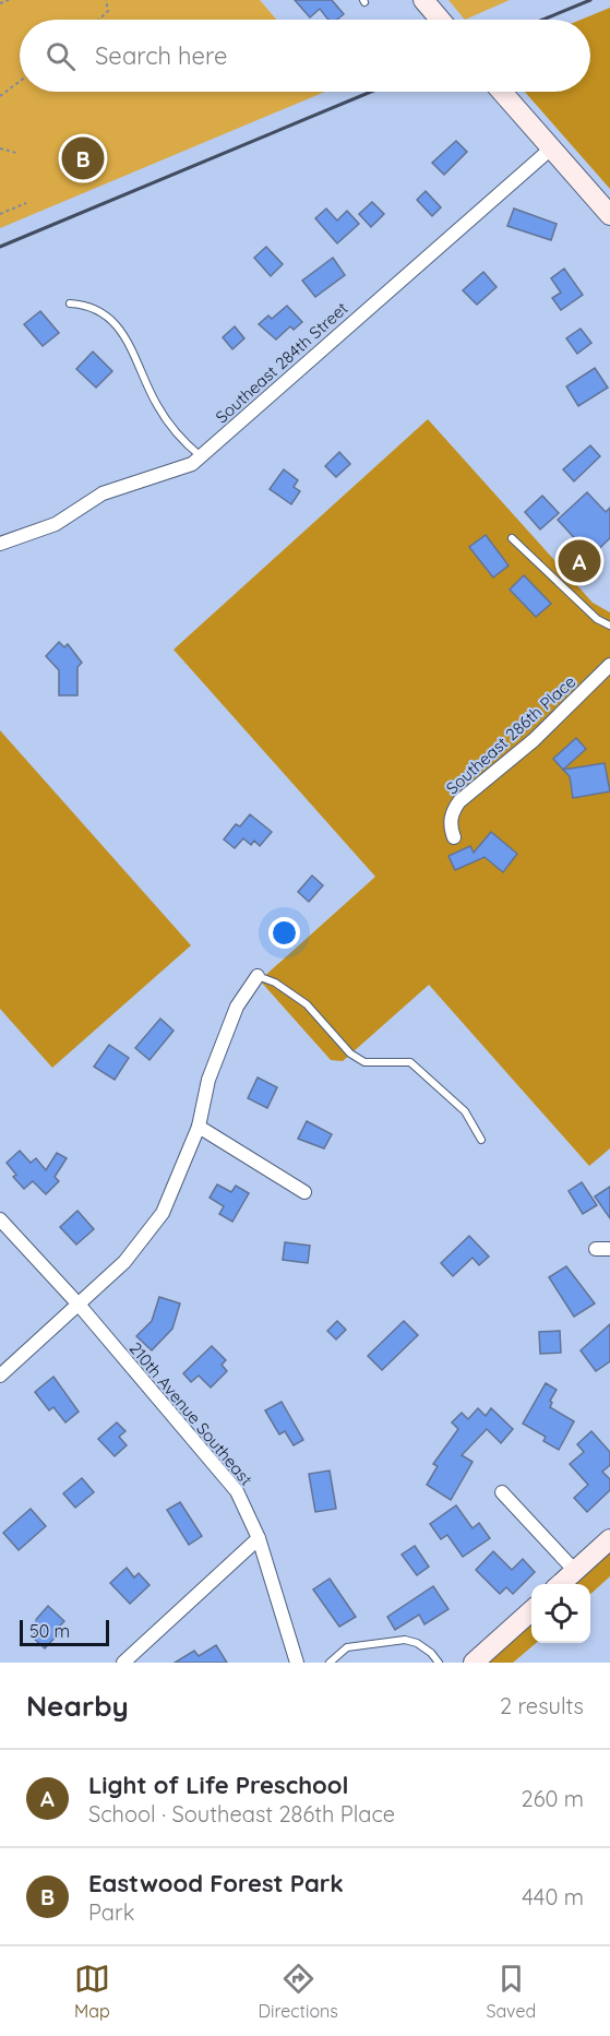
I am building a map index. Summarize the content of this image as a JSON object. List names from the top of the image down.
{
  "streets": {
    "street": ["Southeast 284th Street", "Southeast 286th Place", "210th Avenue Southeast"]
  },
  "scale_bar": "50 m",
  "page": {
    "search": "Search here",
    "pins": ["B", "A"],
    "scale": "50 m",
    "heading": ["Nearby", "2 results"],
    "list": [
      {
        "mark": "A",
        "name": "Light of Life Preschool",
        "note": "School · Southeast 286th Place",
        "value": "260 m"
      },
      {
        "mark": "B",
        "name": "Eastwood Forest Park",
        "note": "Park",
        "value": "440 m"
      }
    ],
    "nav": ["Map", "Directions", "Saved"]
  }
}
